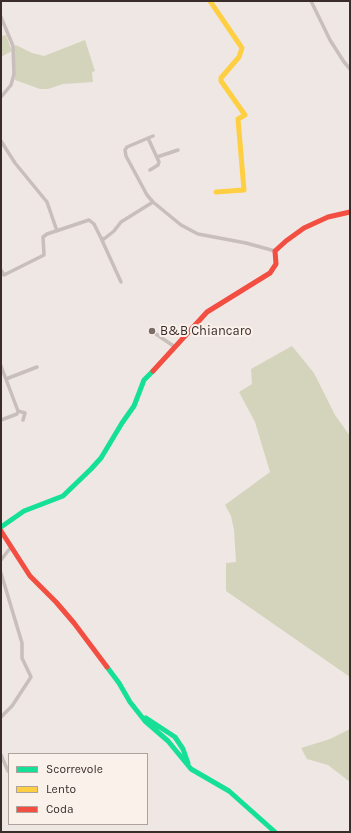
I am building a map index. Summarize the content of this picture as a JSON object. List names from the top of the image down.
{
  "places": ["B&B Chiancaro"],
  "legend": ["Scorrevole", "Lento", "Coda"]
}
